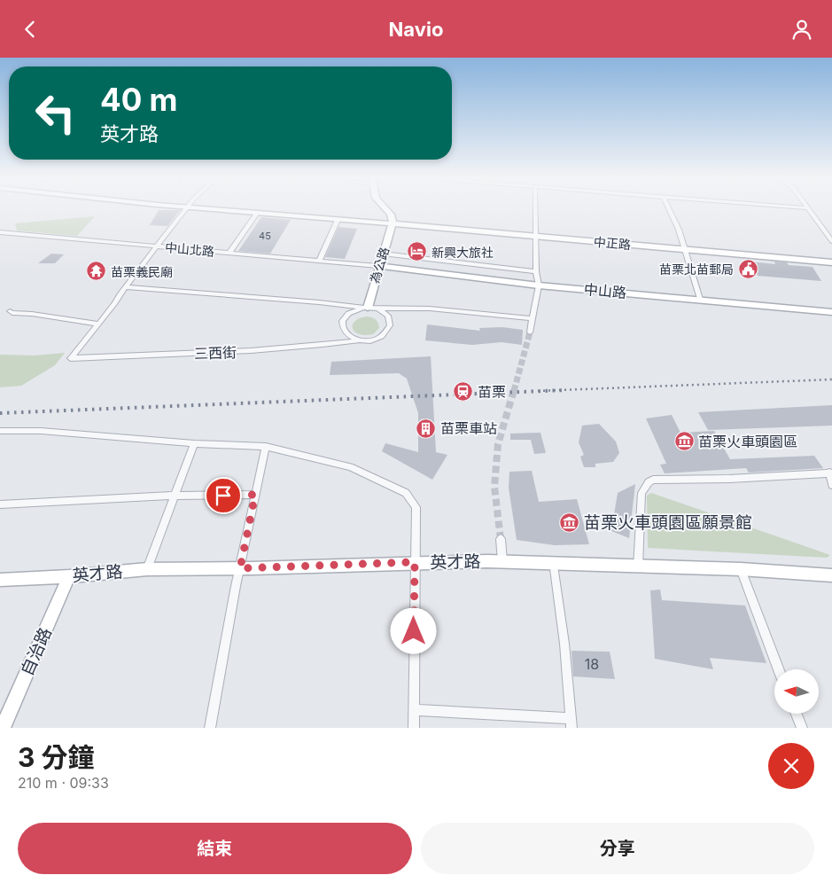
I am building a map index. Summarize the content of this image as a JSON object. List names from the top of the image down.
{
  "streets": {
    "street": [
      "中正路",
      "中山北路",
      "為公路",
      "中山路",
      "三西街",
      "英才路",
      "自治路"
    ]
  },
  "crossings": [
    ["中正路", "為公路"],
    ["中山北路", "為公路"],
    ["中山北路", "中山路"],
    ["為公路", "中山路"],
    ["為公路", "三西街"],
    ["英才路", "自治路"]
  ],
  "places": {
    "hotel": ["新興大旅社"],
    "public building": ["苗栗北苗郵局"],
    "temple": ["苗栗義民廟"],
    "station": ["苗栗"],
    "building": ["苗栗車站"],
    "museum": ["苗栗火車頭園區", "苗栗火車頭園區願景館"]
  },
  "house_numbers": ["45", "18"],
  "north": "left",
  "page": {
    "header": "Navio",
    "turn": ["40 m", "英才路"],
    "heading": ["3 分鐘", "210 m · 09:33"],
    "buttons": ["結束", "分享"]
  }
}
